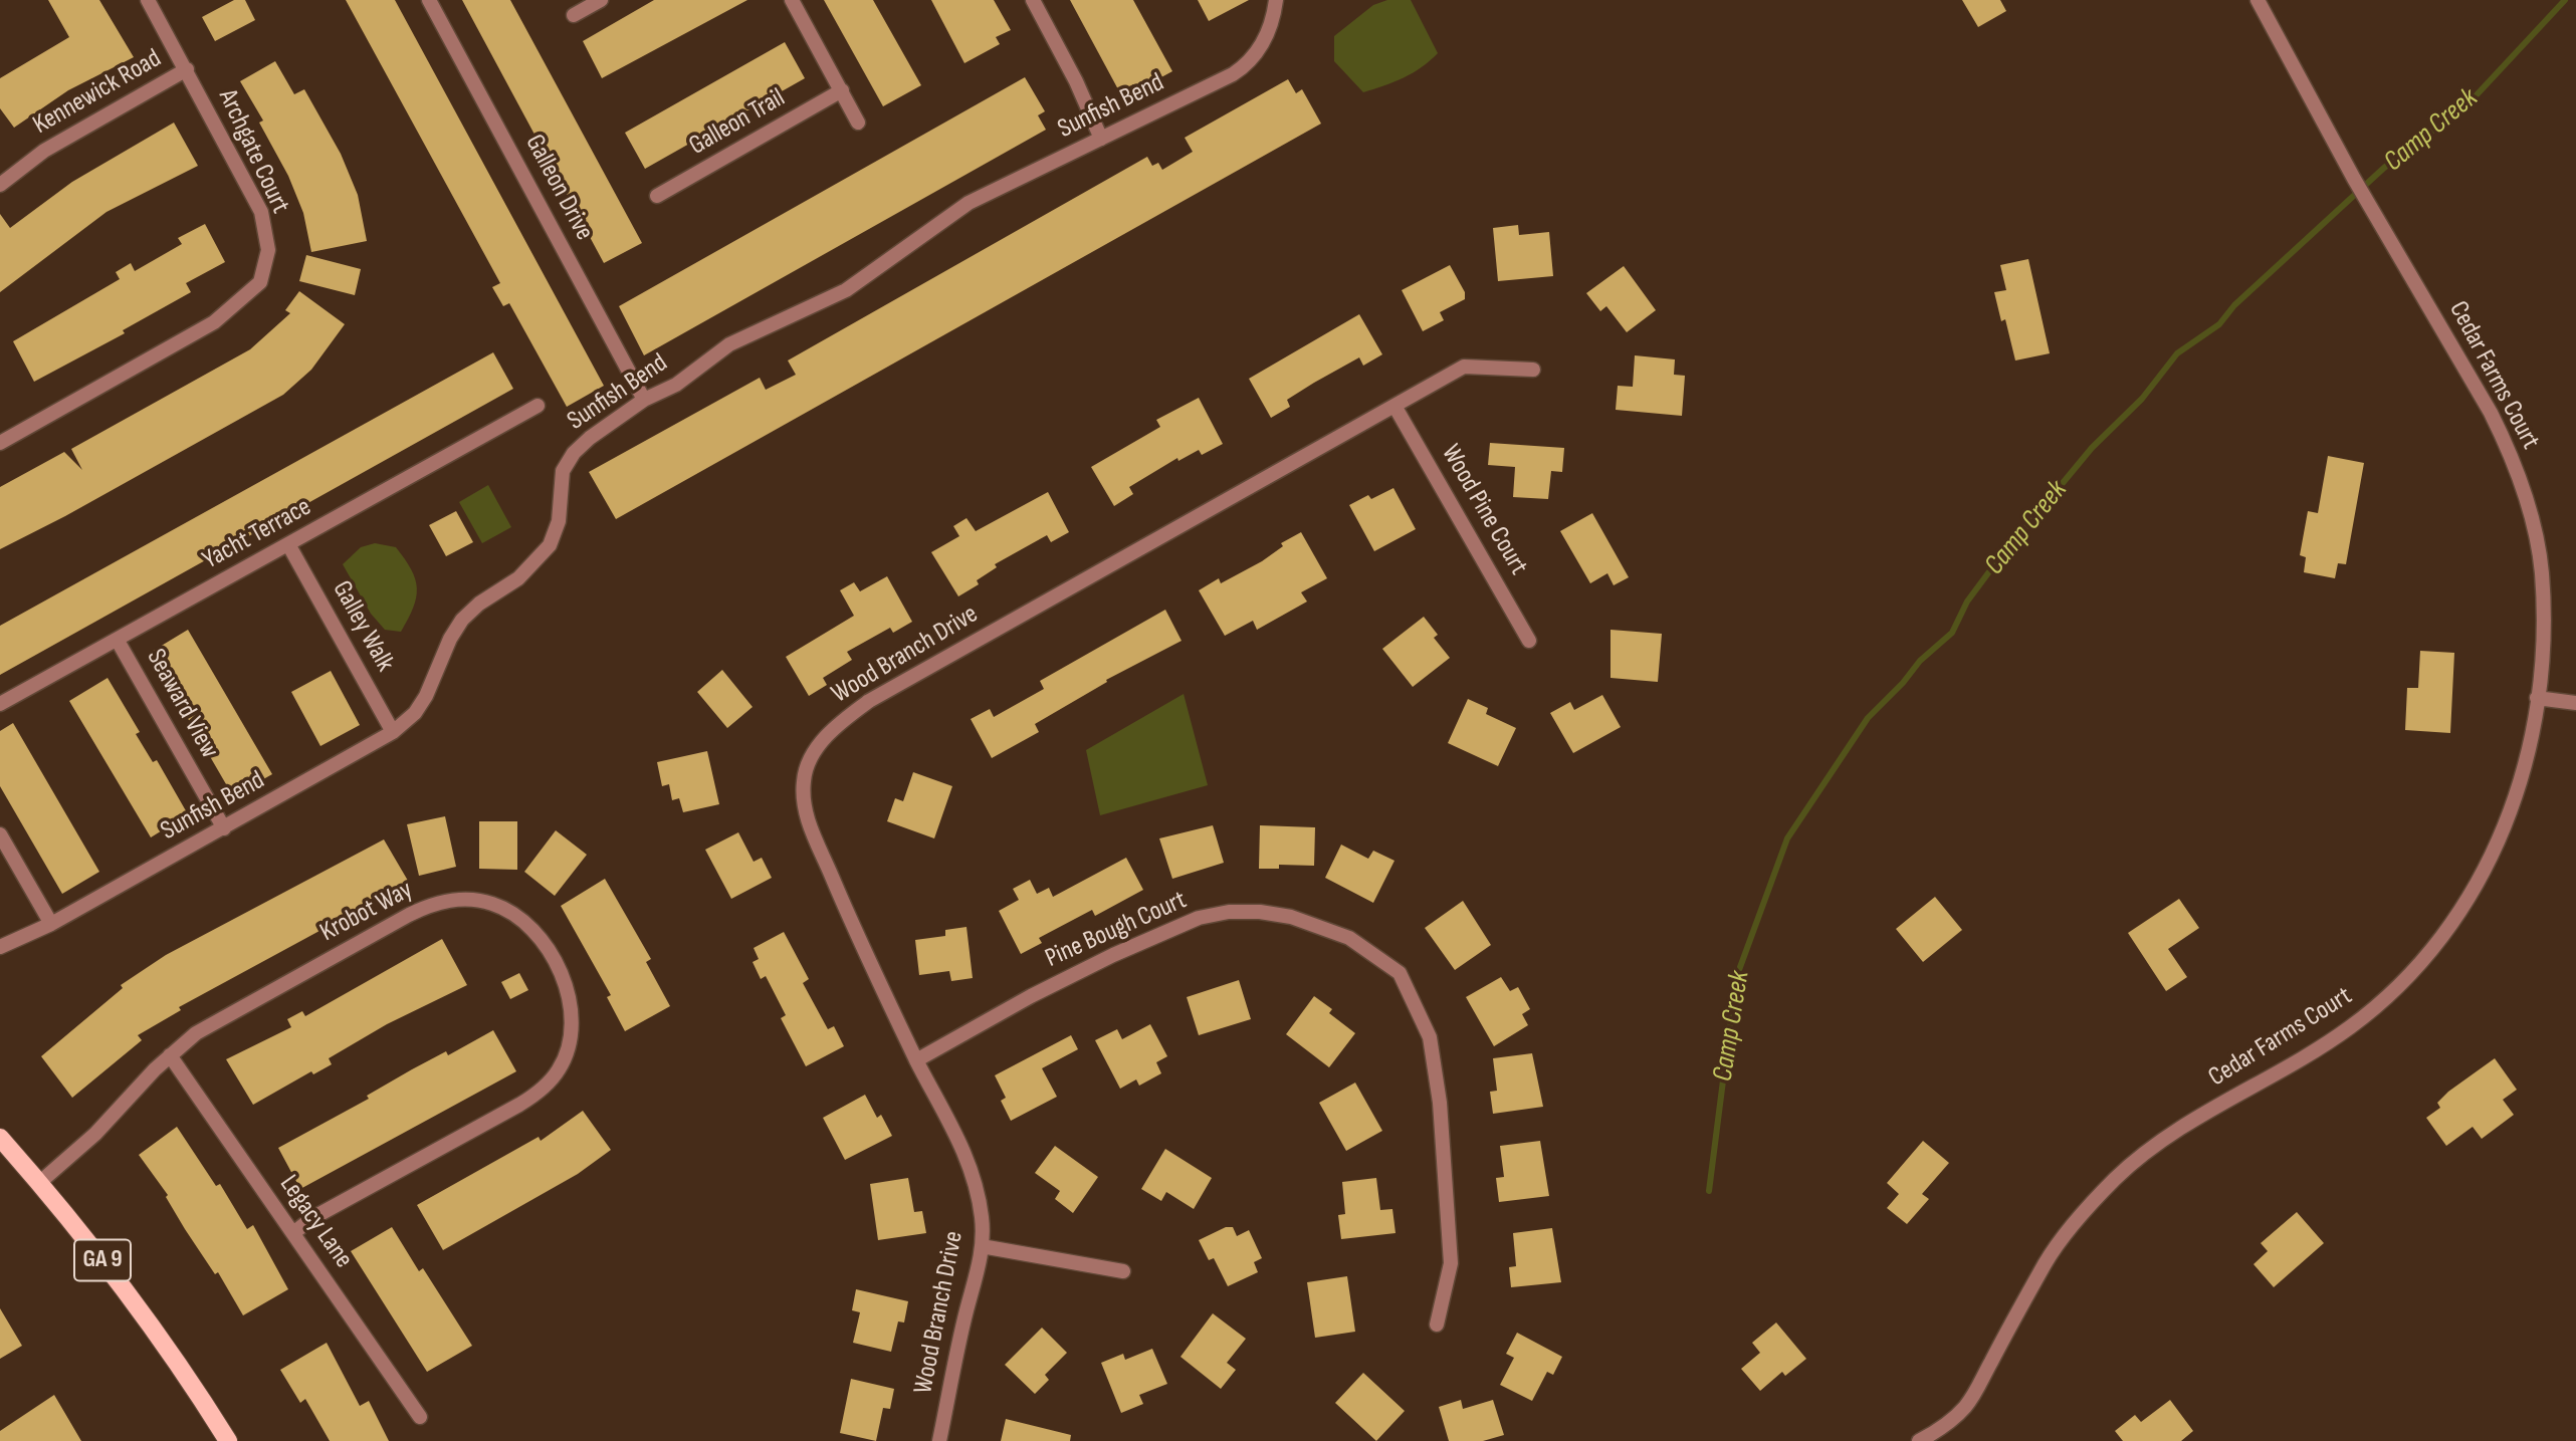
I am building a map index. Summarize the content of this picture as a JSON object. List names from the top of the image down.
{
  "streets": {
    "main road": ["GA 9"],
    "street": [
      "Kennewick Road",
      "Sunfish Bend",
      "Galleon Trail",
      "Archgate Court",
      "Galleon Drive",
      "Cedar Farms Court",
      "Wood Pine Court",
      "Yacht Terrace",
      "Galley Walk",
      "Wood Branch Drive",
      "Seaward View",
      "Krobot Way",
      "Pine Bough Court",
      "Legacy Lane"
    ]
  },
  "crossings": [
    ["Kennewick Road", "Archgate Court"],
    ["Sunfish Bend", "Galleon Drive"],
    ["Sunfish Bend", "Galley Walk"],
    ["Sunfish Bend", "Seaward View"],
    ["Wood Pine Court", "Wood Branch Drive"],
    ["Yacht Terrace", "Galley Walk"],
    ["Yacht Terrace", "Seaward View"],
    ["Wood Branch Drive", "Pine Bough Court"],
    ["Krobot Way", "Legacy Lane"],
    ["Krobot Way", "GA 9"]
  ],
  "water": ["Camp Creek"]
}
